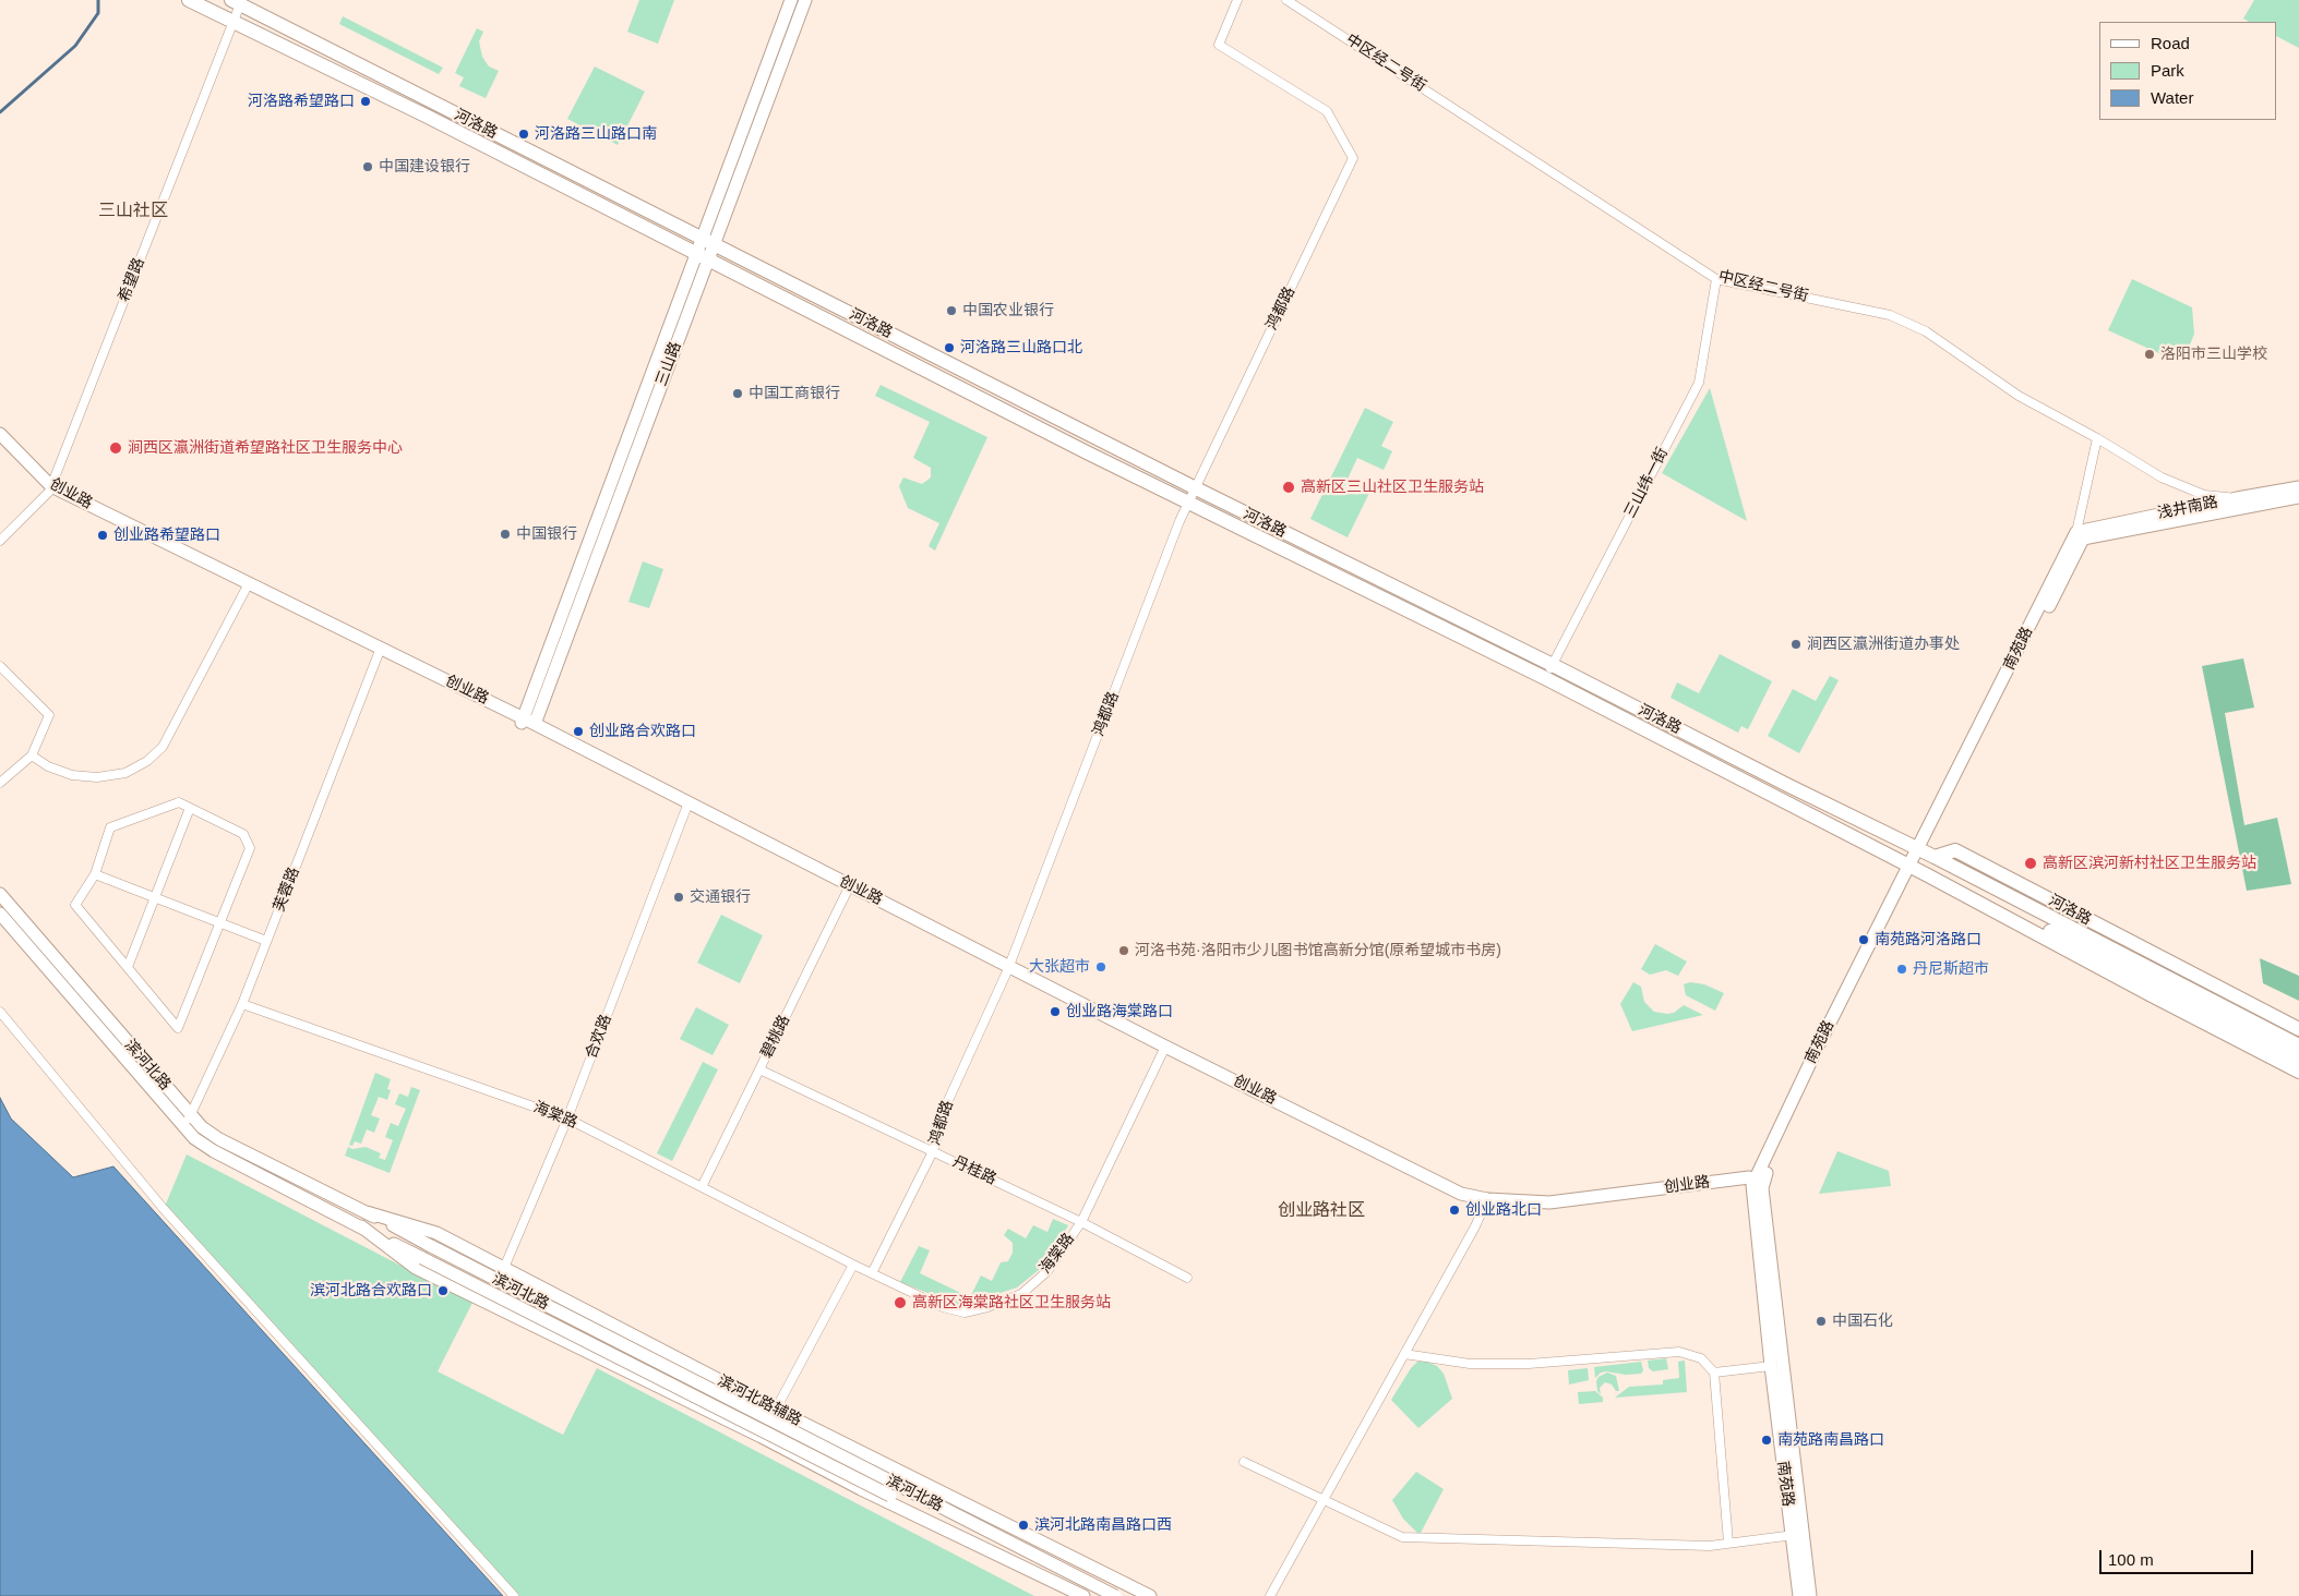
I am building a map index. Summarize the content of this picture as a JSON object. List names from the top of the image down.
{
  "streets": {
    "main road": ["河洛路"],
    "street": [
      "中区经二号街",
      "希望路",
      "鸿都路",
      "三山路",
      "三山纬一街",
      "创业路",
      "浅井南路",
      "南苑路",
      "芙蓉路",
      "合欢路",
      "碧桃路",
      "滨河北路",
      "海棠路",
      "丹桂路",
      "滨河北路辅路"
    ]
  },
  "crossings": [
    ["中区经二号街", "三山纬一街"],
    ["中区经二号街", "浅井南路"],
    ["河洛路", "希望路"],
    ["河洛路", "鸿都路"],
    ["河洛路", "三山路"],
    ["河洛路", "三山纬一街"],
    ["河洛路", "南苑路"],
    ["希望路", "创业路"],
    ["鸿都路", "创业路"],
    ["鸿都路", "海棠路"],
    ["鸿都路", "丹桂路"],
    ["三山路", "创业路"],
    ["创业路", "南苑路"],
    ["创业路", "芙蓉路"],
    ["创业路", "合欢路"],
    ["创业路", "碧桃路"],
    ["创业路", "海棠路"],
    ["浅井南路", "南苑路"],
    ["芙蓉路", "滨河北路"],
    ["芙蓉路", "海棠路"],
    ["合欢路", "海棠路"],
    ["合欢路", "滨河北路辅路"],
    ["碧桃路", "海棠路"],
    ["碧桃路", "丹桂路"],
    ["滨河北路", "滨河北路辅路"],
    ["海棠路", "丹桂路"]
  ],
  "districts": ["三山社区", "创业路社区"],
  "places": [
    "河洛路希望路口",
    "河洛路三山路口南",
    "中国建设银行",
    "中国农业银行",
    "河洛路三山路口北",
    "洛阳市三山学校",
    "中国工商银行",
    "涧西区瀛洲街道希望路社区卫生服务中心",
    "高新区三山社区卫生服务站",
    "中国银行",
    "创业路希望路口",
    "涧西区瀛洲街道办事处",
    "创业路合欢路口",
    "高新区滨河新村社区卫生服务站",
    "交通银行",
    "南苑路河洛路口",
    "河洛书苑·洛阳市少儿图书馆高新分馆(原希望城市书房)",
    "大张超市",
    "丹尼斯超市",
    "创业路海棠路口",
    "创业路北口",
    "滨河北路合欢路口",
    "高新区海棠路社区卫生服务站",
    "中国石化",
    "南苑路南昌路口",
    "滨河北路南昌路口西"
  ],
  "legend": ["Road", "Park", "Water"],
  "scale_bar": "100 m"
}
